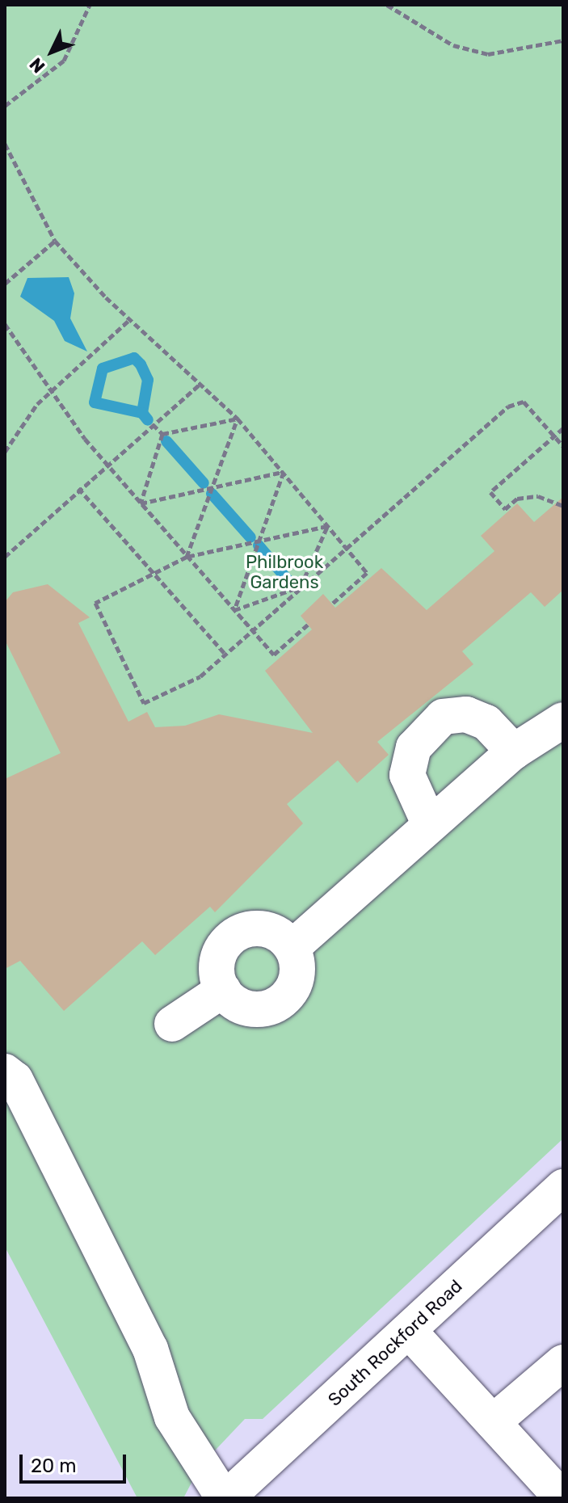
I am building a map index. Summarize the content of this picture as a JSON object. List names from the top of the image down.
{
  "streets": {
    "street": ["South Rockford Road"]
  },
  "parks": ["Philbrook Gardens"],
  "scale_bar": "20 m",
  "north": "bottom left"
}
